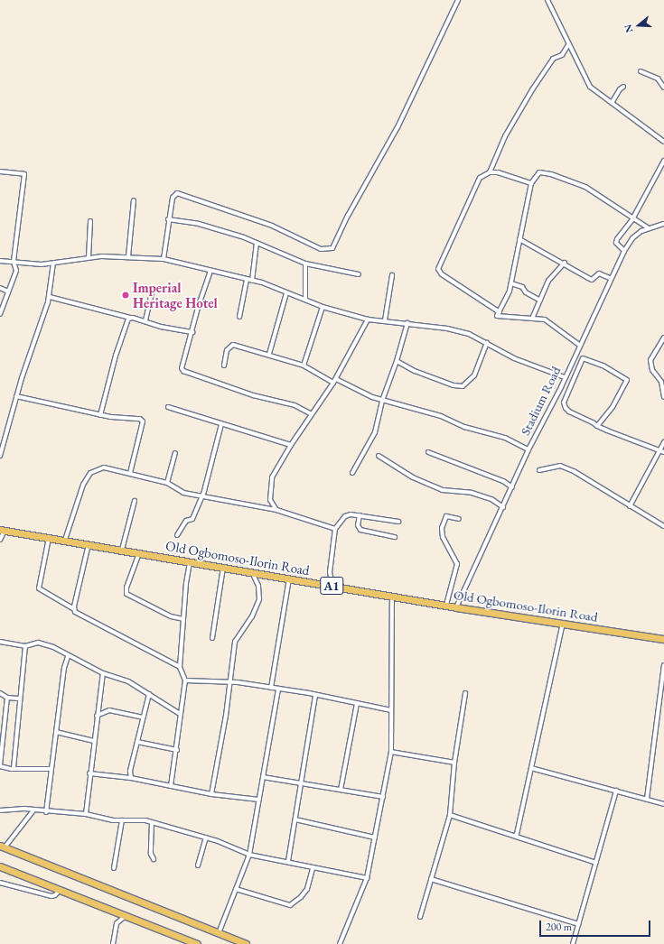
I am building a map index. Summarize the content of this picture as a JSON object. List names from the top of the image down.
{
  "streets": {
    "highway": ["Old Ogbomoso-Ilorin Road", "A1"],
    "street": ["Stadium Road"]
  },
  "crossings": [
    ["Stadium Road", "Old Ogbomoso-Ilorin Road"]
  ],
  "places": ["Imperial Heritage Hotel"],
  "scale_bar": "200 m",
  "north": "left"
}
